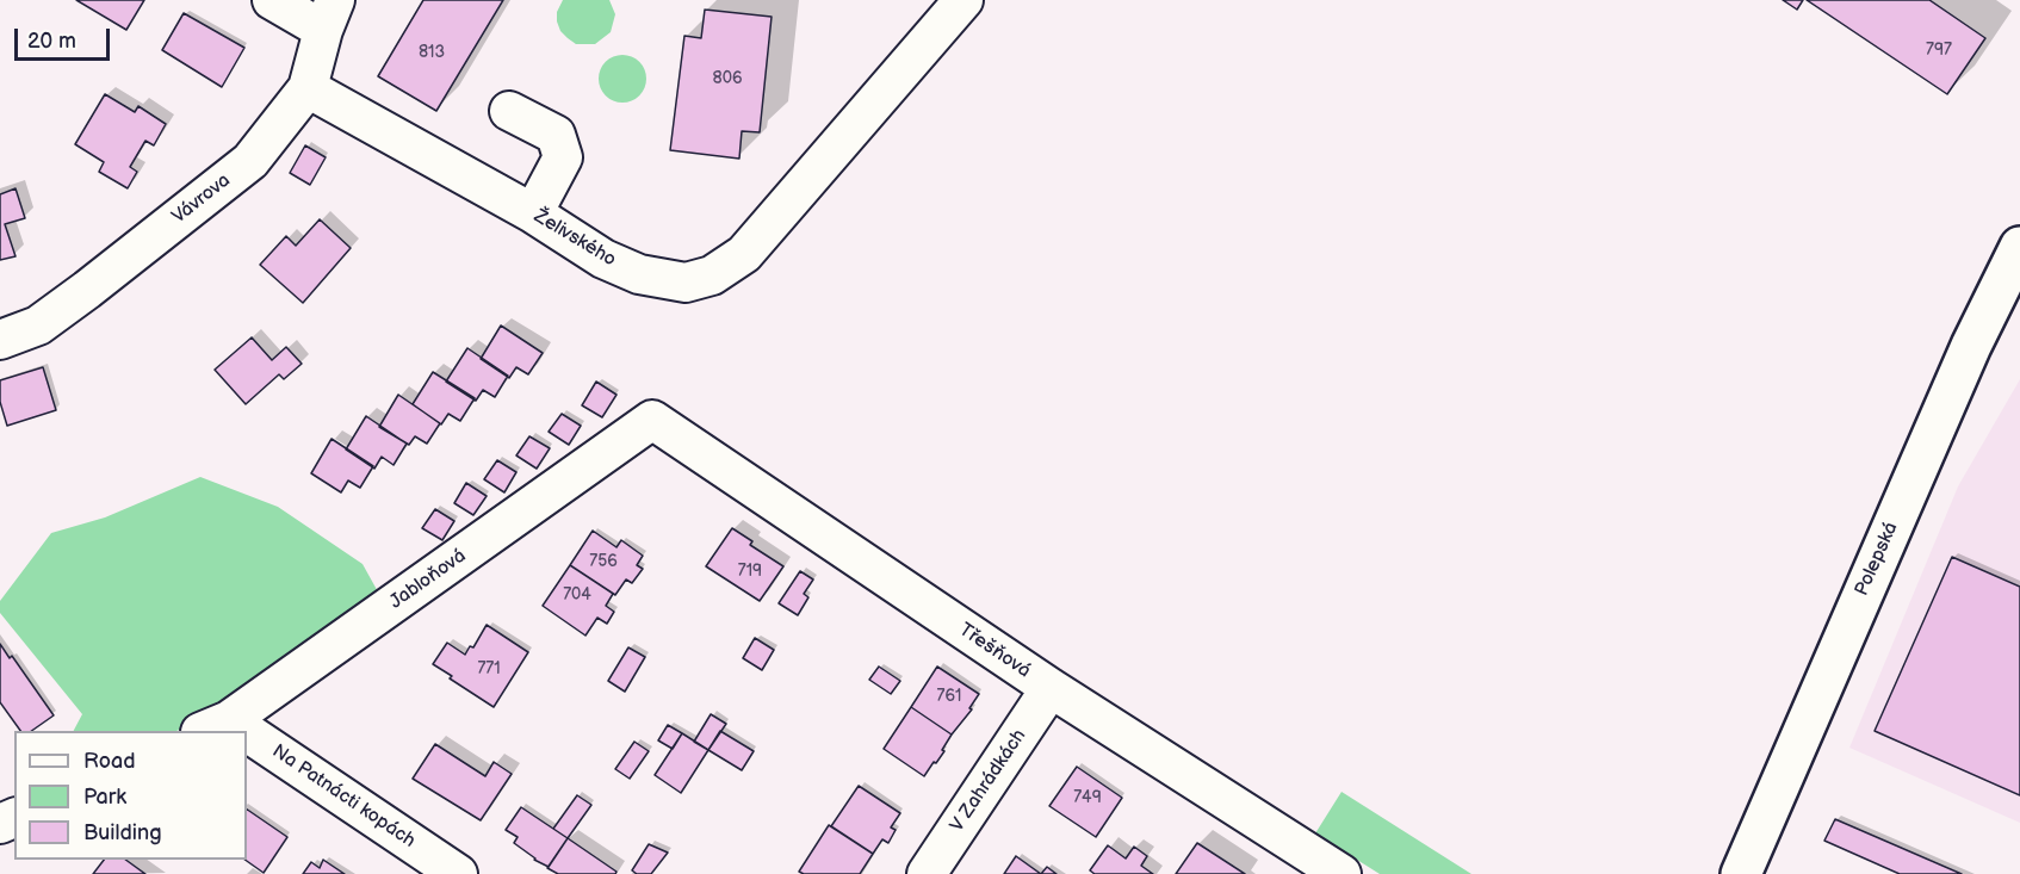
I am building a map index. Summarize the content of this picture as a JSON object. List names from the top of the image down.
{
  "streets": {
    "main road": ["Polepská"],
    "street": [
      "Vávrova",
      "Želivského",
      "Jabloňová",
      "Třešňová",
      "V Zahrádkách",
      "Na Patnácti kopách"
    ]
  },
  "crossings": [
    ["Vávrova", "Želivského"],
    ["Jabloňová", "Třešňová"],
    ["Třešňová", "V Zahrádkách"]
  ],
  "house_numbers": [
    "797",
    "813",
    "806",
    "756",
    "719",
    "704",
    "771",
    "761",
    "749"
  ],
  "legend": ["Road", "Park", "Building"],
  "scale_bar": "20 m"
}
